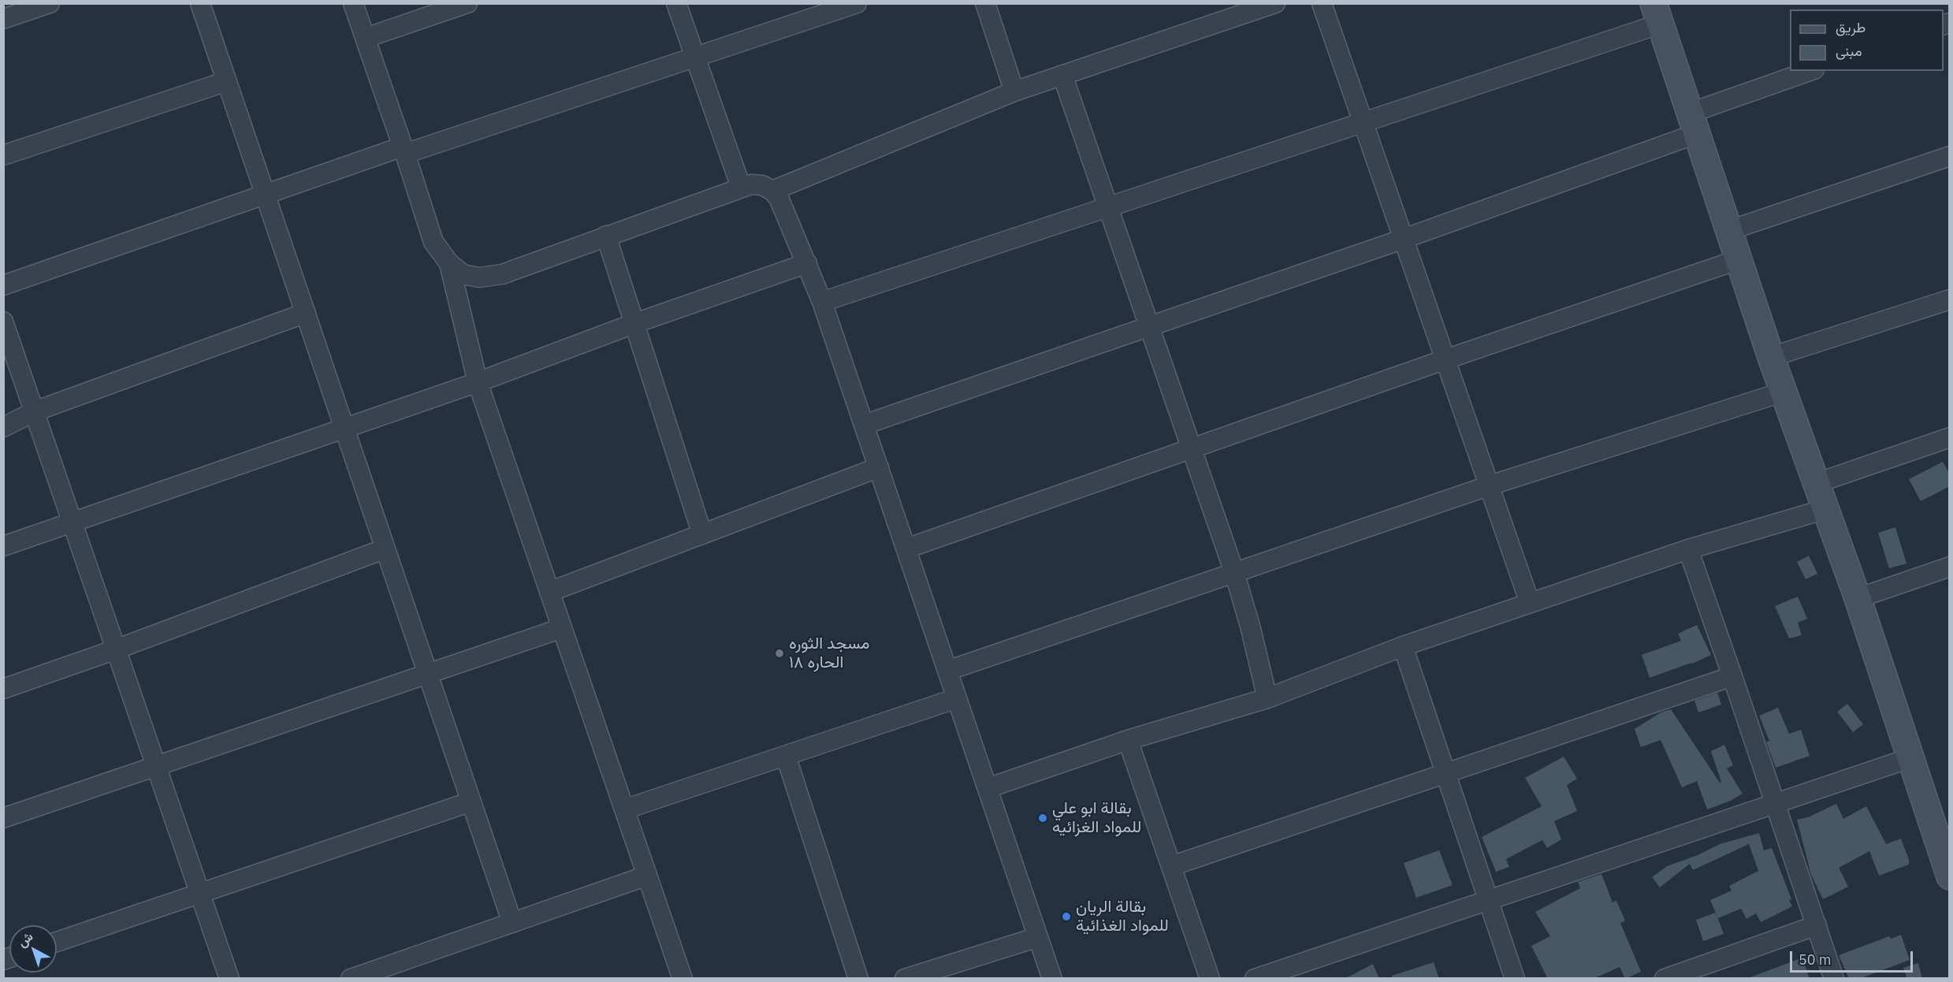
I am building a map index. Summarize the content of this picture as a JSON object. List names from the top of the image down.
{
  "places": ["مسجد الثوره الحاره ١٨", "بقالة ابو علي للمواد الغزائيه", "بقالة الريان للمواد الغذائية"],
  "legend": ["طريق", "مبنى"],
  "scale_bar": "50 m",
  "north": "top left"
}
